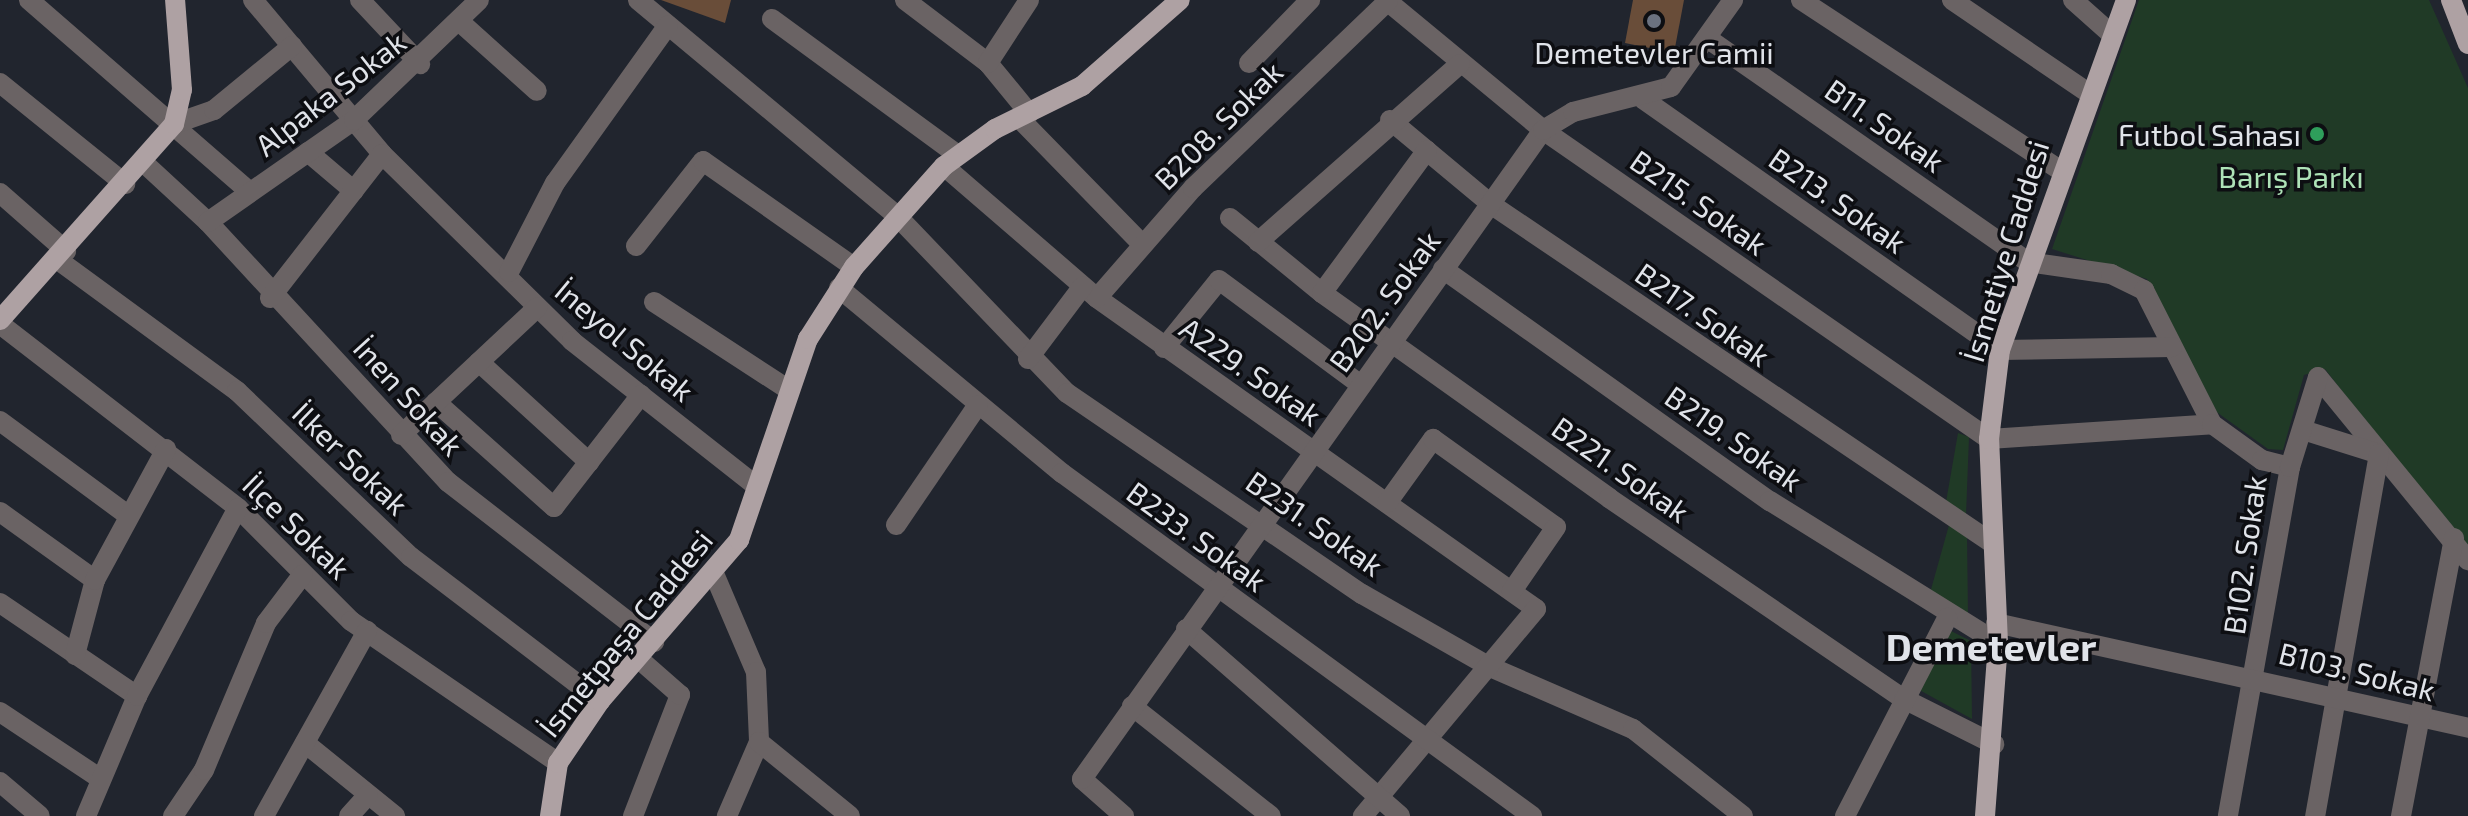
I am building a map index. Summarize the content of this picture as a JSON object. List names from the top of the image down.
{
  "streets": {
    "main road": ["İsmetiye Caddesi", "İsmetpaşa Caddesi"],
    "street": [
      "Alpaka Sokak",
      "B208. Sokak",
      "B11. Sokak",
      "B213. Sokak",
      "B215. Sokak",
      "B202. Sokak",
      "B217. Sokak",
      "İneyol Sokak",
      "A229. Sokak",
      "İnen Sokak",
      "B219. Sokak",
      "İlker Sokak",
      "B221. Sokak",
      "B231. Sokak",
      "İlçe Sokak",
      "B233. Sokak",
      "B102. Sokak",
      "B103. Sokak"
    ]
  },
  "crossings": [
    ["Alpaka Sokak", "İneyol Sokak"],
    ["Alpaka Sokak", "İnen Sokak"],
    ["B208. Sokak", "B215. Sokak"],
    ["B208. Sokak", "A229. Sokak"],
    ["B208. Sokak", "B231. Sokak"],
    ["B11. Sokak", "İsmetiye Caddesi"],
    ["B11. Sokak", "B202. Sokak"],
    ["B11. Sokak", "B102. Sokak"],
    ["B213. Sokak", "İsmetiye Caddesi"],
    ["B213. Sokak", "B202. Sokak"],
    ["B215. Sokak", "İsmetiye Caddesi"],
    ["B215. Sokak", "B202. Sokak"],
    ["İsmetiye Caddesi", "B217. Sokak"],
    ["İsmetiye Caddesi", "B219. Sokak"],
    ["İsmetiye Caddesi", "B221. Sokak"],
    ["İsmetiye Caddesi", "B102. Sokak"],
    ["İsmetiye Caddesi", "B103. Sokak"],
    ["B202. Sokak", "B217. Sokak"],
    ["B202. Sokak", "A229. Sokak"],
    ["B202. Sokak", "B219. Sokak"],
    ["B202. Sokak", "B221. Sokak"],
    ["B202. Sokak", "B231. Sokak"],
    ["B202. Sokak", "B233. Sokak"],
    ["İneyol Sokak", "İsmetpaşa Caddesi"],
    ["A229. Sokak", "B231. Sokak"],
    ["A229. Sokak", "İsmetpaşa Caddesi"],
    ["İnen Sokak", "İsmetpaşa Caddesi"],
    ["B219. Sokak", "B103. Sokak"],
    ["İlker Sokak", "İsmetpaşa Caddesi"],
    ["B231. Sokak", "İsmetpaşa Caddesi"],
    ["İlçe Sokak", "İsmetpaşa Caddesi"],
    ["B233. Sokak", "İsmetpaşa Caddesi"],
    ["B102. Sokak", "B103. Sokak"]
  ],
  "districts": ["Demetevler"],
  "parks": ["Barış Parkı"],
  "places": ["Demetevler Camii", "Futbol Sahası"]
}
